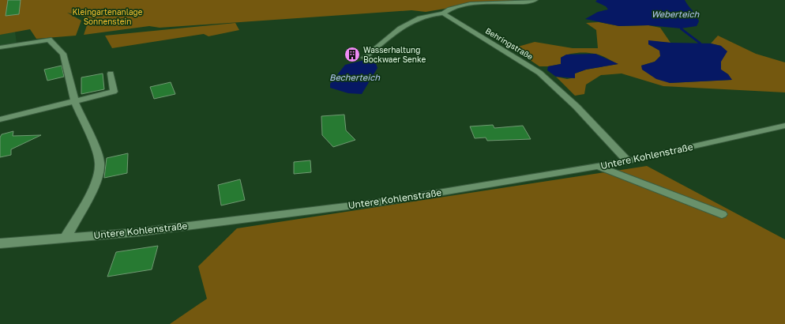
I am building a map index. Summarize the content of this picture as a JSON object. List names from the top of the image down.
{
  "streets": {
    "street": ["Behringstraße", "Untere Kohlenstraße"]
  },
  "crossings": [
    ["Behringstraße", "Untere Kohlenstraße"]
  ],
  "water": ["Weberteich", "Becherteich"],
  "parks": ["Kleingartenanlage Sonnenstein"],
  "places": {
    "building": ["Wasserhaltung Bockwaer Senke"]
  }
}
